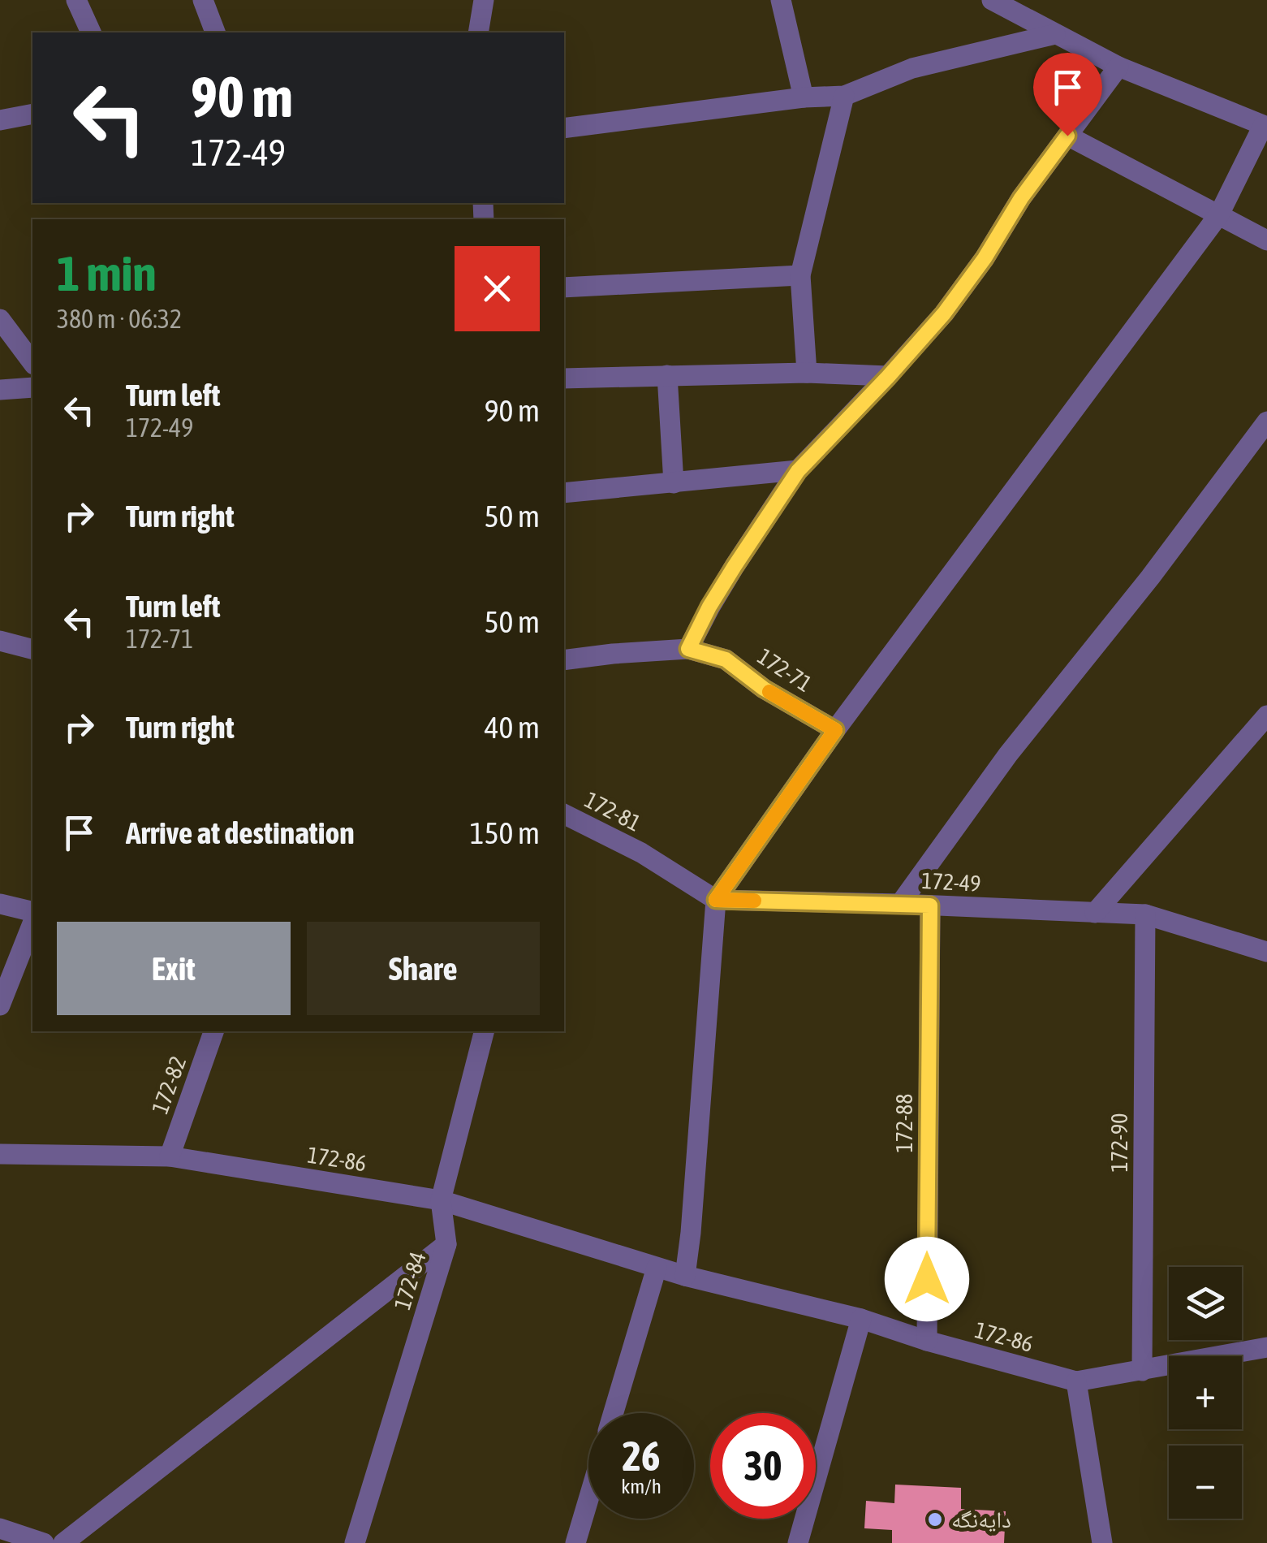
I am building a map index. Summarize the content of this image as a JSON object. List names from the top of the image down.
{
  "streets": {
    "street": [
      "172-71",
      "172-81",
      "172-49",
      "172-82",
      "172-88",
      "172-90",
      "172-86",
      "172-84"
    ]
  },
  "crossings": [
    ["172-81", "172-49"],
    ["172-49", "172-88"],
    ["172-49", "172-90"],
    ["172-82", "172-86"],
    ["172-88", "172-86"],
    ["172-90", "172-86"],
    ["172-86", "172-84"]
  ],
  "places": ["دایەنگە"],
  "page": {
    "turn": ["90 m", "172-49"],
    "heading": ["1 min", "380 m · 06:32"],
    "list": [
      {
        "name": "Turn left",
        "note": "172-49",
        "value": "90 m"
      },
      {
        "name": "Turn right",
        "value": "50 m"
      },
      {
        "name": "Turn left",
        "note": "172-71",
        "value": "50 m"
      },
      {
        "name": "Turn right",
        "value": "40 m"
      },
      {
        "name": "Arrive at destination",
        "value": "150 m"
      }
    ],
    "buttons": ["Exit", "Share"],
    "map_buttons": ["+", "−"],
    "speed": "26 km/h",
    "limit": "30"
  }
}
